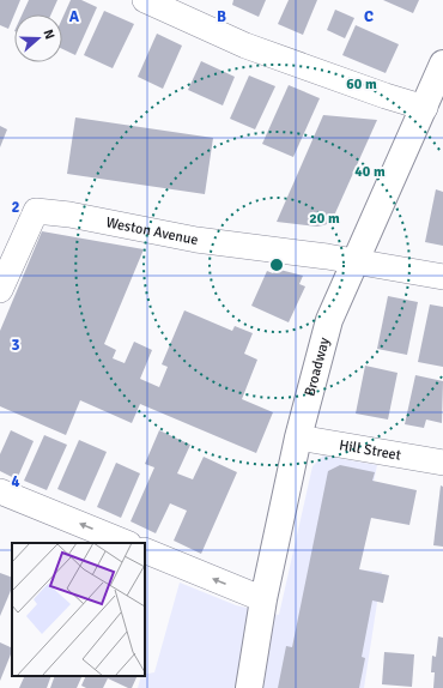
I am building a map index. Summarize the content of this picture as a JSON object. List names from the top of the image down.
{
  "streets": {
    "main road": ["Broadway"],
    "street": ["Weston Avenue", "Hill Street"]
  },
  "crossings": [
    ["Weston Avenue", "Broadway"],
    ["Broadway", "Hill Street"]
  ],
  "north": "right",
  "grid": {
    "columns": ["A", "B", "C"],
    "rows": ["2", "3", "4"]
  },
  "rings": ["60 m", "40 m", "20 m"]
}
